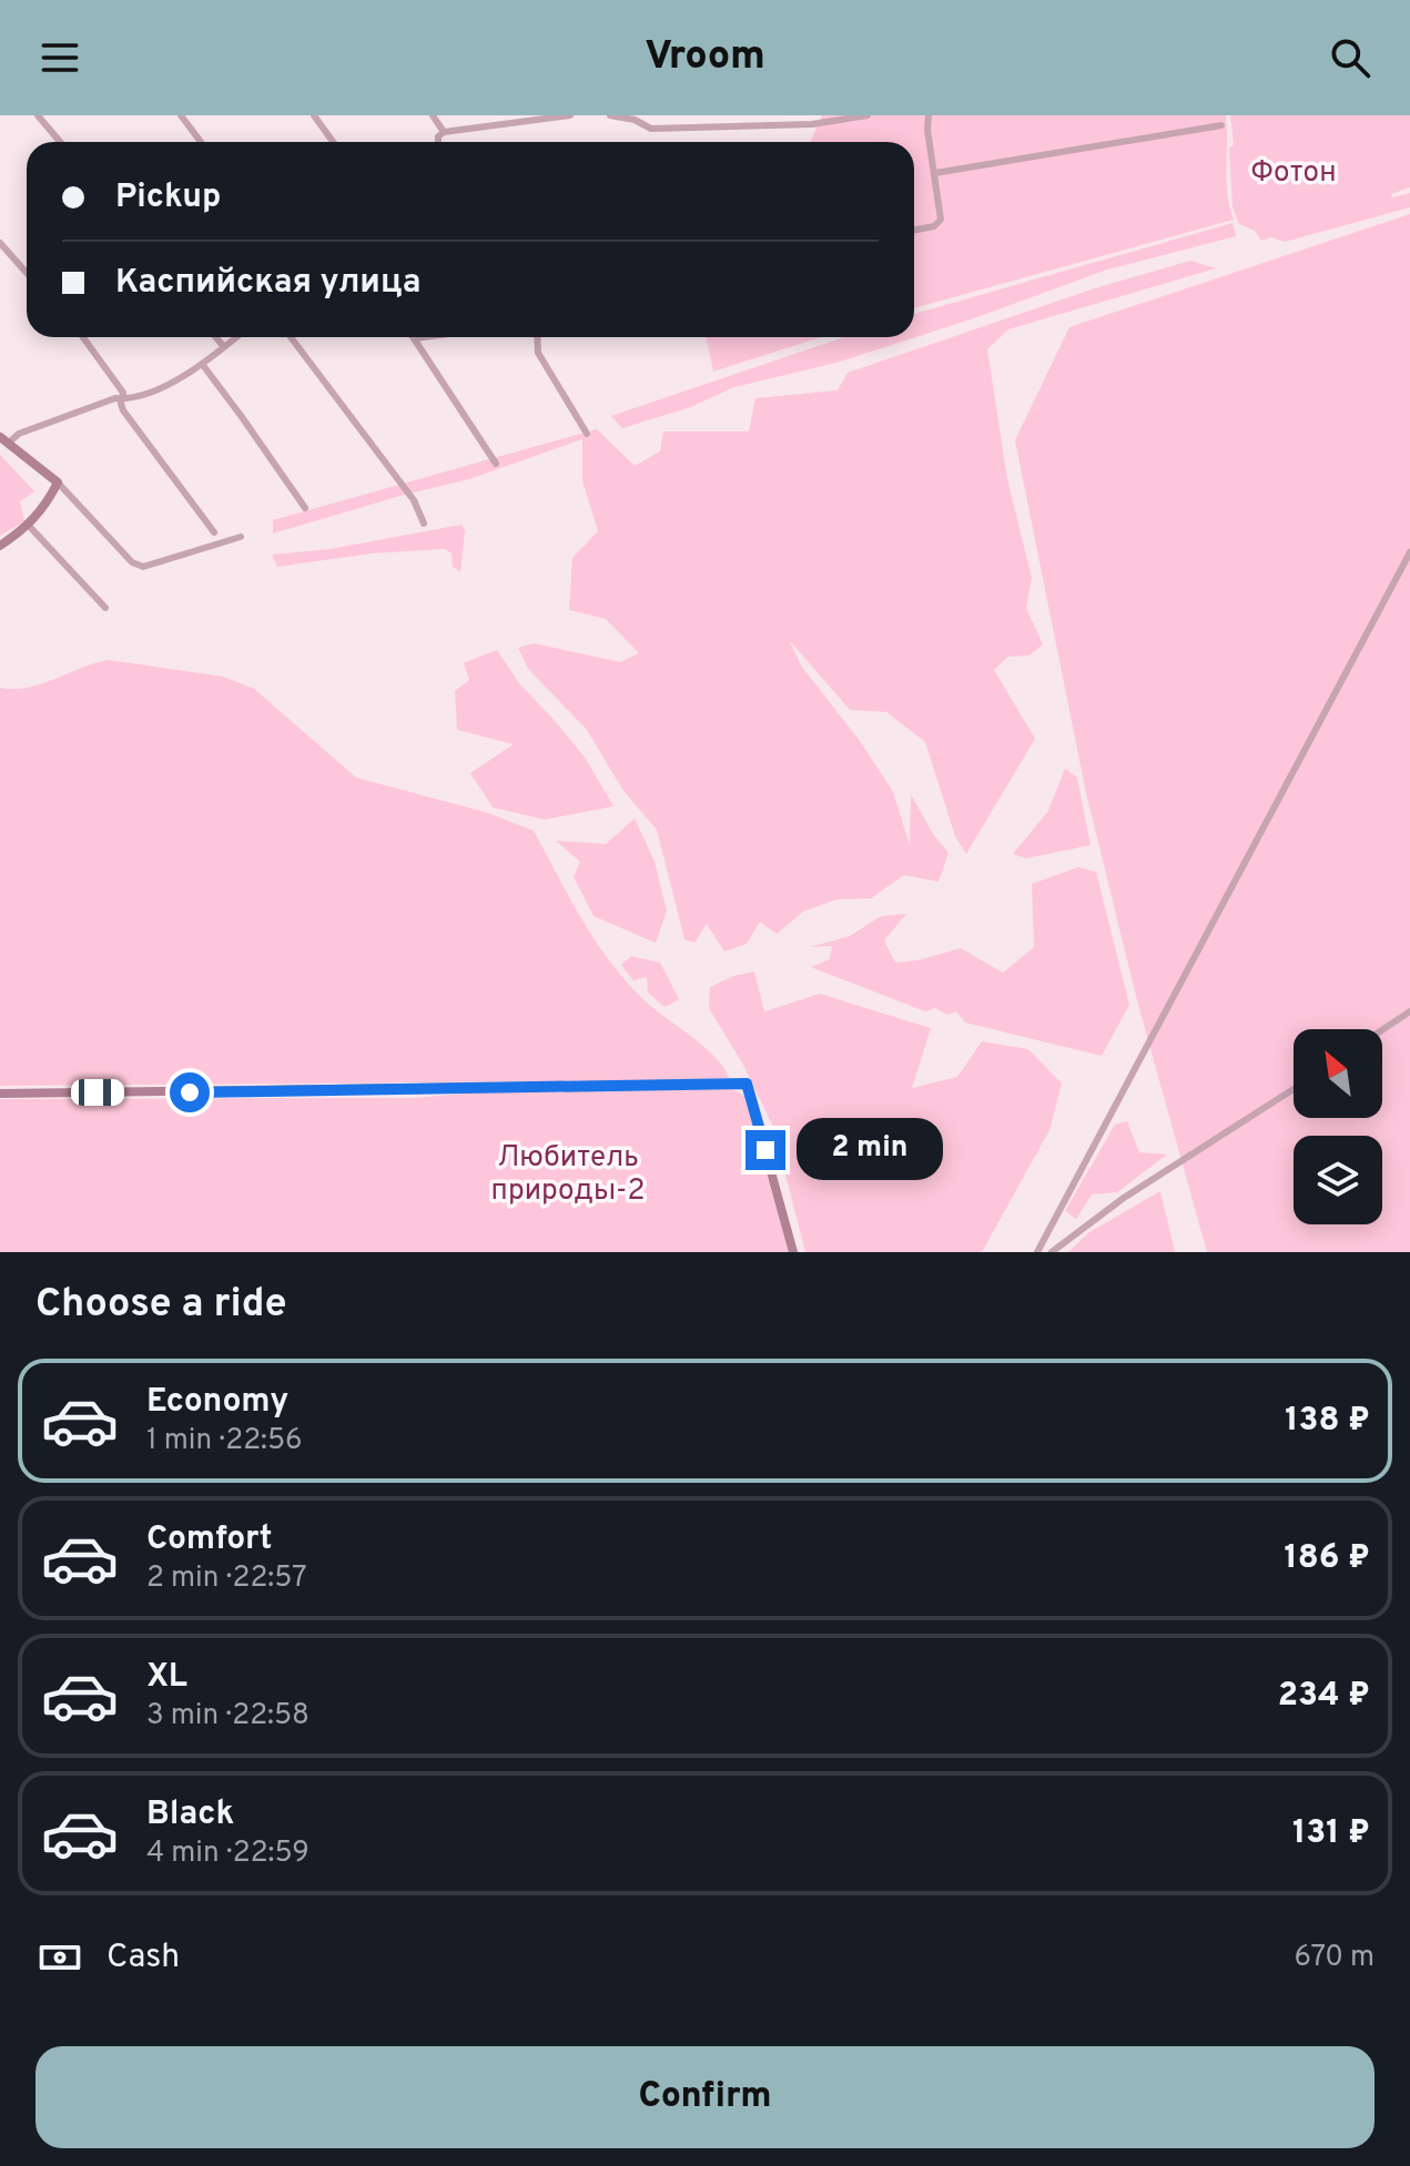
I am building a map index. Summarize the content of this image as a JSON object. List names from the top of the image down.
{
  "parks": ["Фотон", "Любитель природы-2"],
  "north": "top left",
  "page": {
    "header": "Vroom",
    "banner": ["Pickup", "Каспийская улица"],
    "bubble": "2 min",
    "heading": "Choose a ride",
    "list": [
      {
        "name": "Economy",
        "note": "1 min · 22:56",
        "value": "138 ₽"
      },
      {
        "name": "Comfort",
        "note": "2 min · 22:57",
        "value": "186 ₽"
      },
      {
        "name": "XL",
        "note": "3 min · 22:58",
        "value": "234 ₽"
      },
      {
        "name": "Black",
        "note": "4 min · 22:59",
        "value": "131 ₽"
      }
    ],
    "pay": ["Cash", "670 m"],
    "buttons": "Confirm"
  }
}
